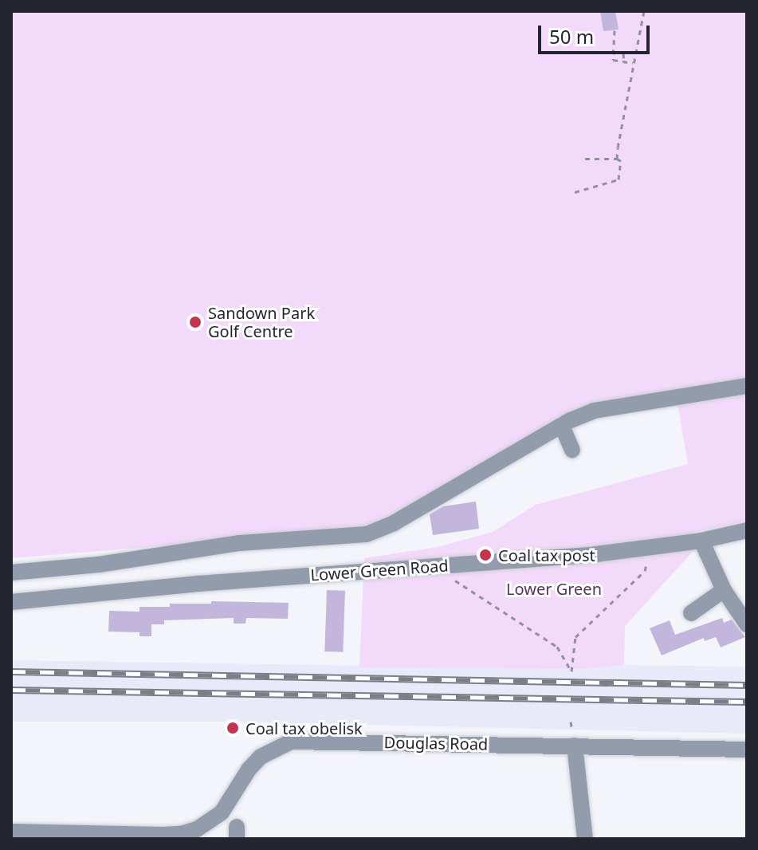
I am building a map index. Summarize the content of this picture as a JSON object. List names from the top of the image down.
{
  "streets": {
    "street": ["Lower Green Road", "Douglas Road"]
  },
  "parks": ["Lower Green"],
  "places": ["Sandown Park Golf Centre", "Coal tax post", "Coal tax obelisk"],
  "scale_bar": "50 m"
}
